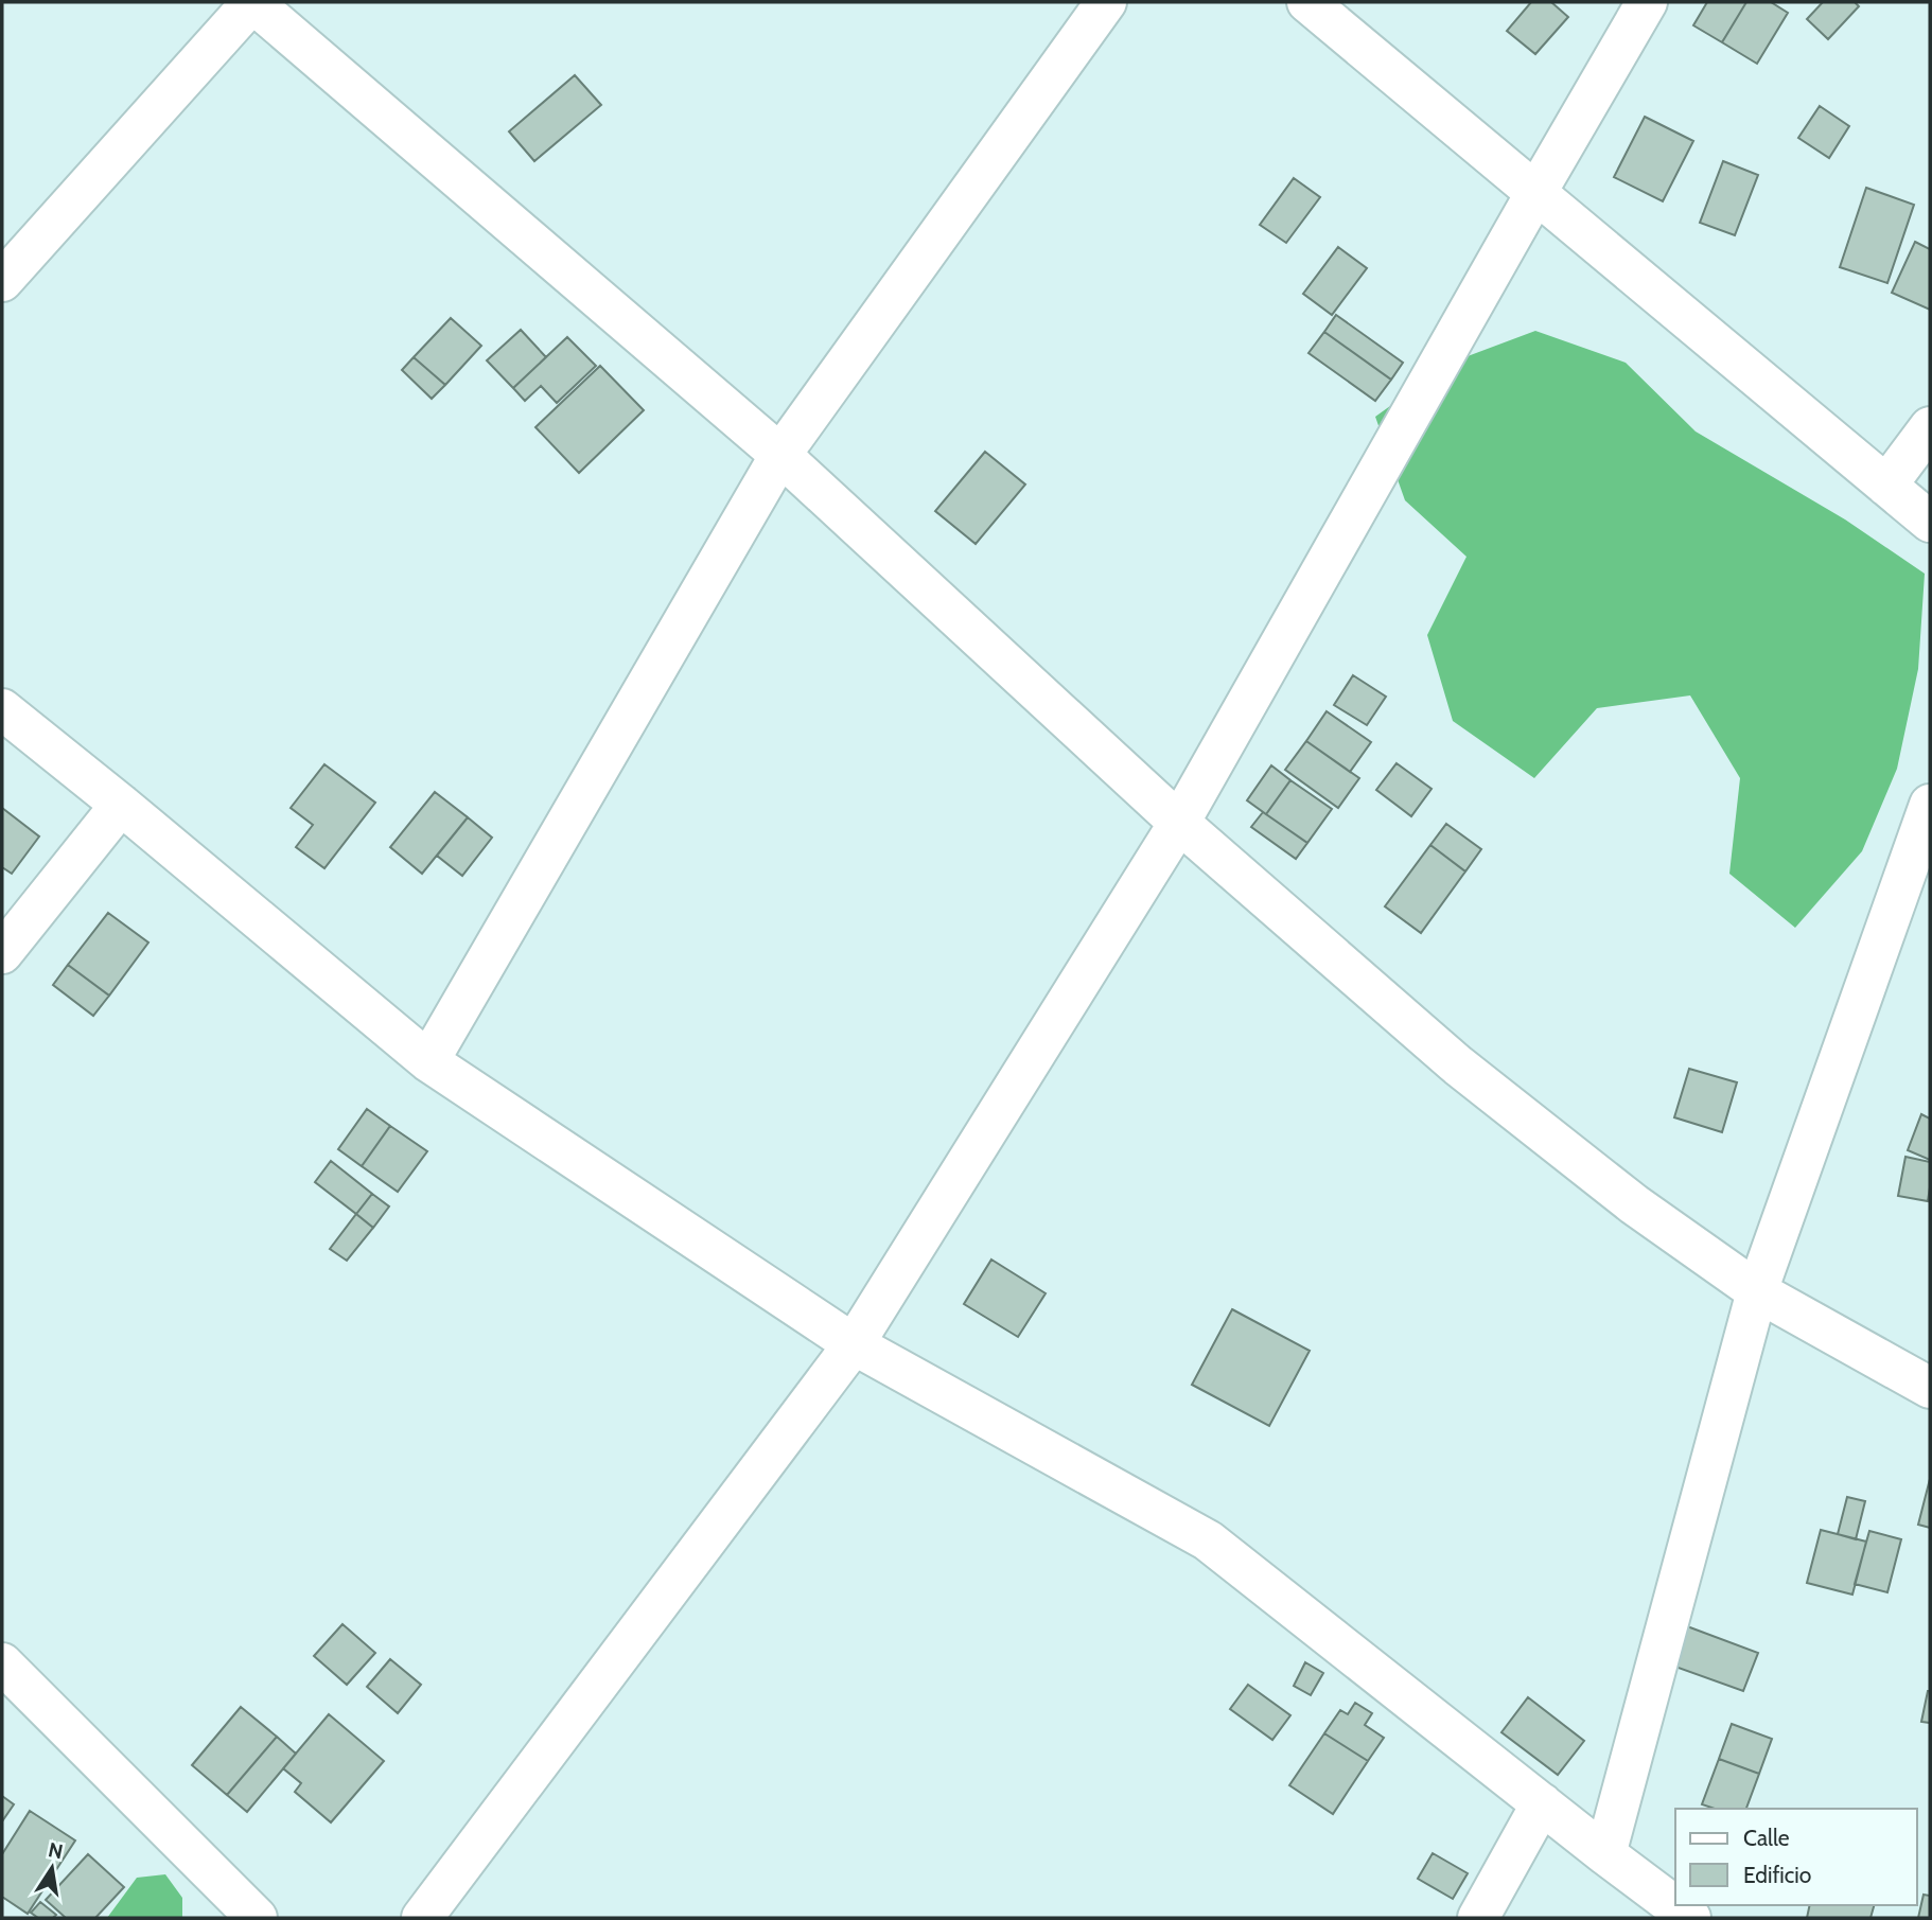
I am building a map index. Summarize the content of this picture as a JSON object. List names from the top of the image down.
{
  "legend": ["Calle", "Edificio"],
  "north": "top"
}
